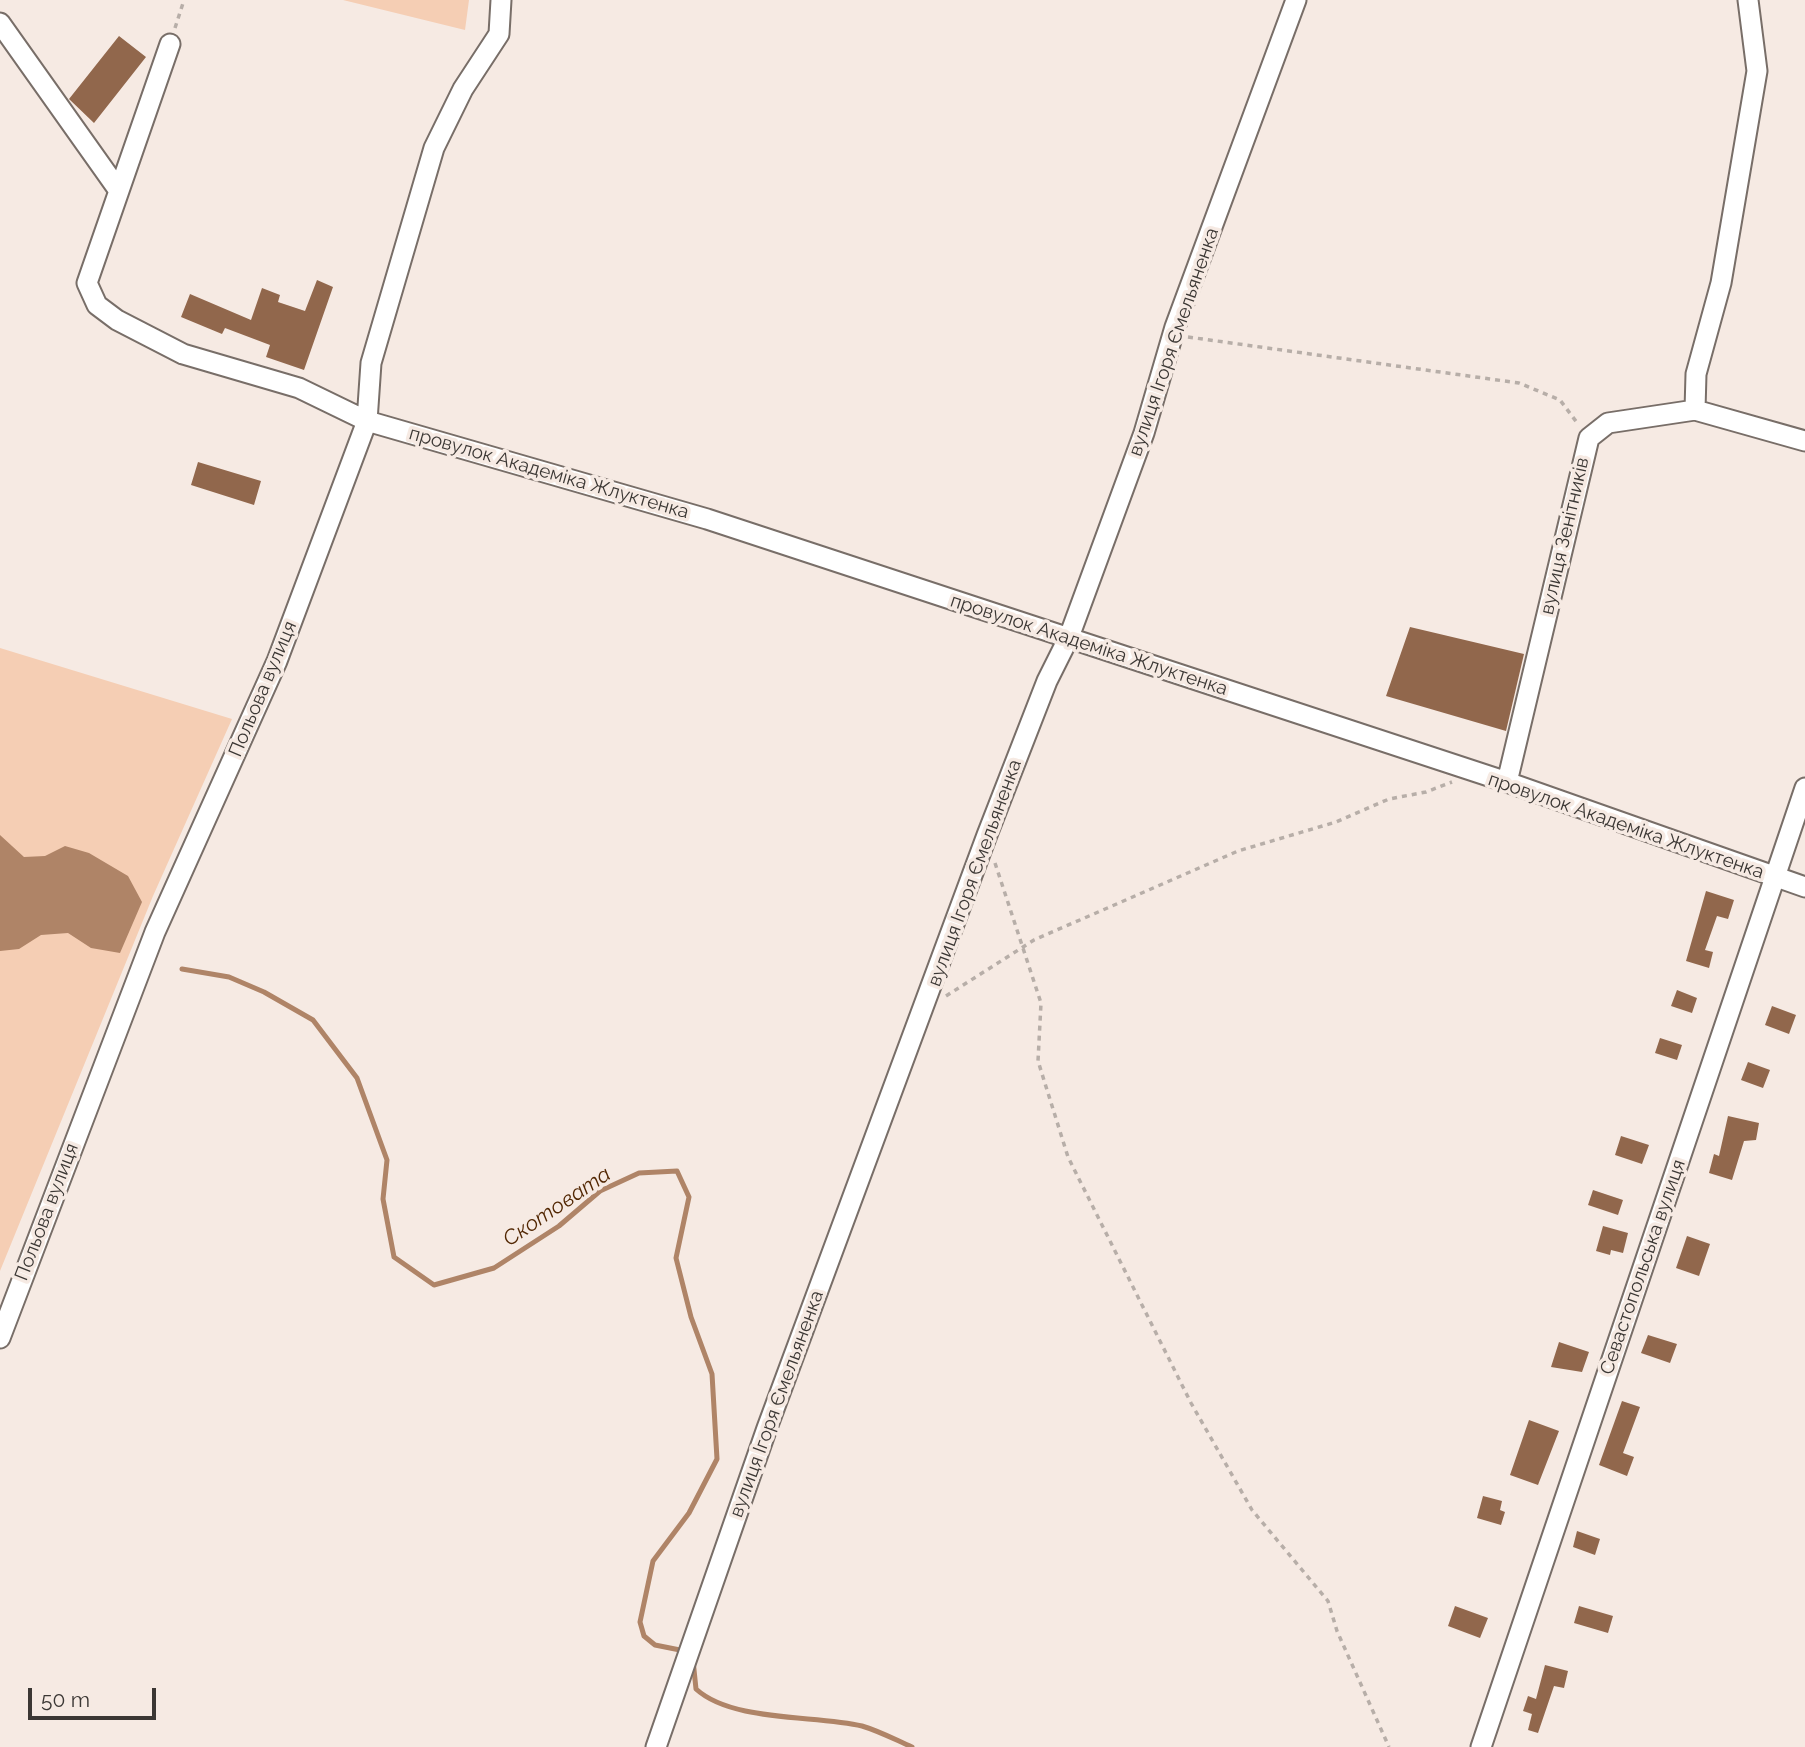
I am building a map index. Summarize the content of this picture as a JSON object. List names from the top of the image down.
{
  "streets": {
    "street": [
      "вулиця Ігоря Ємельяненка",
      "провулок Академіка Жлуктенка",
      "вулиця Зенітників",
      "Польова вулиця",
      "Севастопольська вулиця"
    ]
  },
  "crossings": [
    ["вулиця Ігоря Ємельяненка", "провулок Академіка Жлуктенка"],
    ["провулок Академіка Жлуктенка", "вулиця Зенітників"],
    ["провулок Академіка Жлуктенка", "Польова вулиця"],
    ["провулок Академіка Жлуктенка", "Севастопольська вулиця"]
  ],
  "water": ["Скотовата"],
  "scale_bar": "50 m"
}
